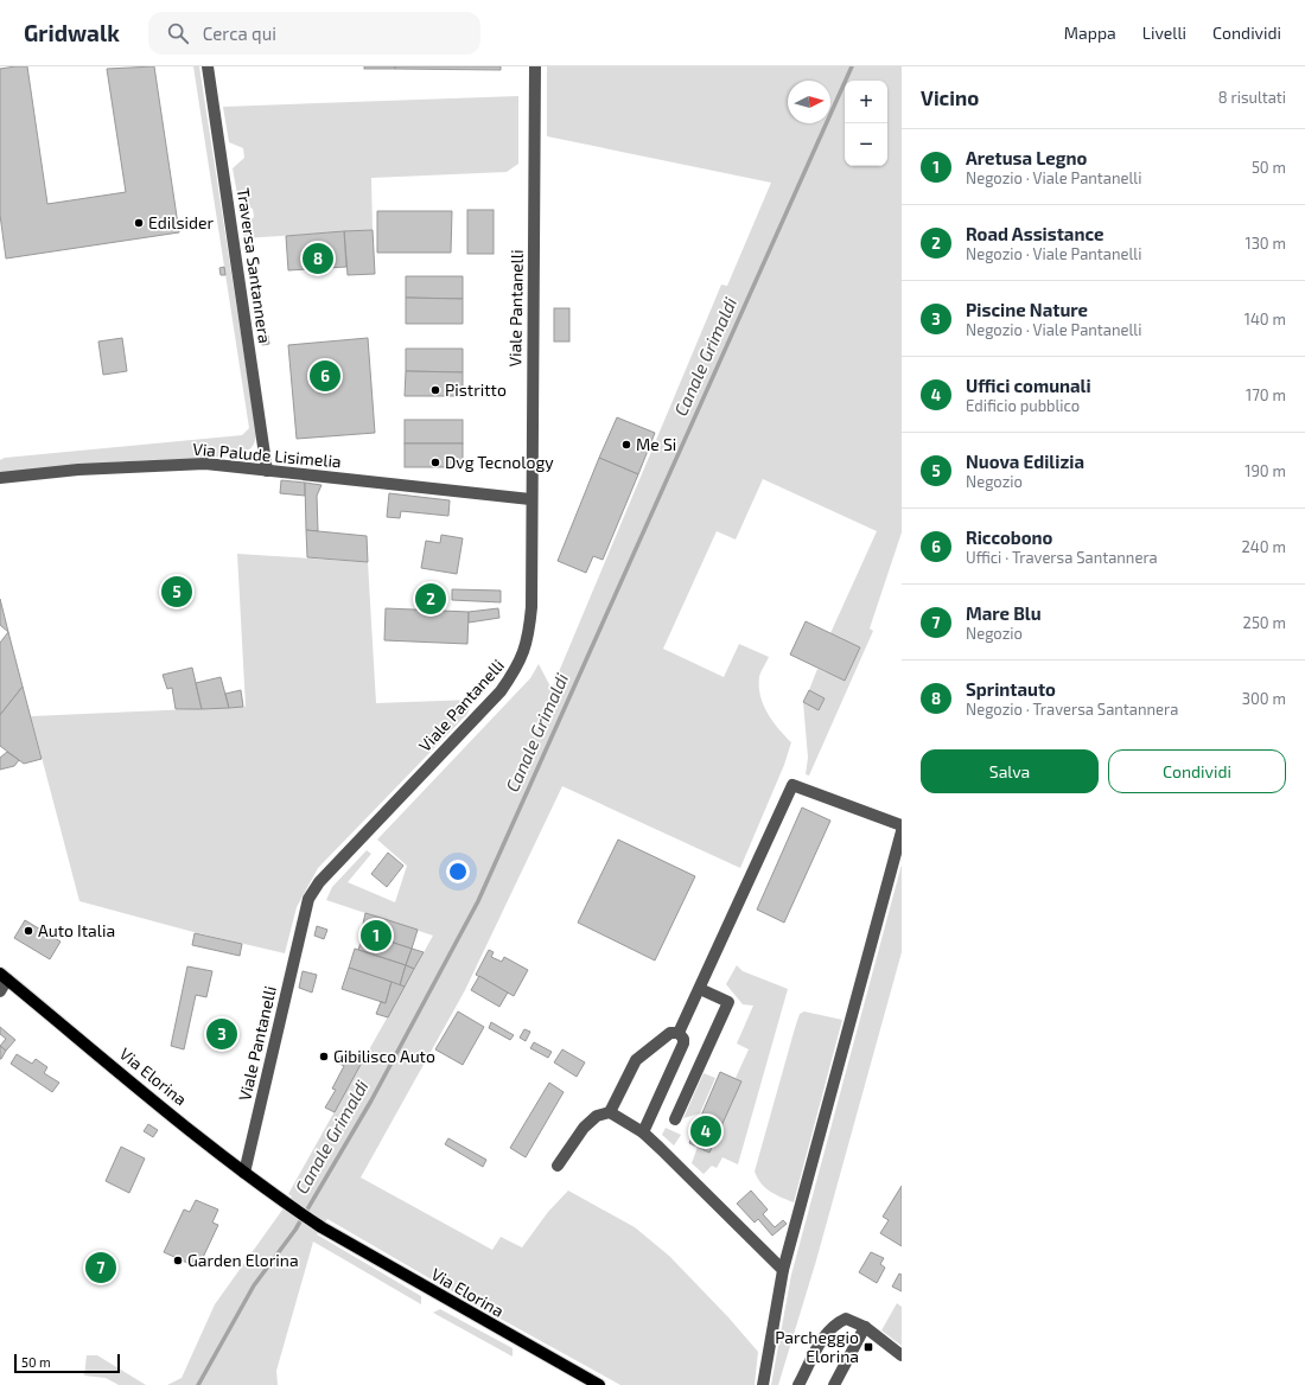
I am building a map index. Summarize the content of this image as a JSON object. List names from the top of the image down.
{
  "streets": {
    "main road": ["Via Elorina"],
    "street": ["Traversa Santannera", "Viale Pantanelli", "Via Palude Lisimelia"]
  },
  "crossings": [
    ["Traversa Santannera", "Via Palude Lisimelia"],
    ["Viale Pantanelli", "Via Palude Lisimelia"],
    ["Viale Pantanelli", "Via Elorina"]
  ],
  "water": ["Canale Grimaldi"],
  "places": {
    "other": [
      "Edilsider",
      "Pistritto",
      "Me Si",
      "Dvg Tecnology",
      "Auto Italia",
      "Gibilisco Auto",
      "Garden Elorina"
    ],
    "transit": ["Parcheggio Elorina"]
  },
  "scale_bar": "50 m",
  "north": "right",
  "page": {
    "header": "Gridwalk",
    "search": "Cerca qui",
    "nav": ["Mappa", "Livelli", "Condividi"],
    "heading": ["Vicino", "8 risultati"],
    "map_buttons": ["+", "−"],
    "list": [
      {
        "mark": "1",
        "name": "Aretusa Legno",
        "note": "Negozio · Viale Pantanelli",
        "value": "50 m"
      },
      {
        "mark": "2",
        "name": "Road Assistance",
        "note": "Negozio · Viale Pantanelli",
        "value": "130 m"
      },
      {
        "mark": "3",
        "name": "Piscine Nature",
        "note": "Negozio · Viale Pantanelli",
        "value": "140 m"
      },
      {
        "mark": "4",
        "name": "Uffici comunali",
        "note": "Edificio pubblico",
        "value": "170 m"
      },
      {
        "mark": "5",
        "name": "Nuova Edilizia",
        "note": "Negozio",
        "value": "190 m"
      },
      {
        "mark": "6",
        "name": "Riccobono",
        "note": "Uffici · Traversa Santannera",
        "value": "240 m"
      },
      {
        "mark": "7",
        "name": "Mare Blu",
        "note": "Negozio",
        "value": "250 m"
      },
      {
        "mark": "8",
        "name": "Sprintauto",
        "note": "Negozio · Traversa Santannera",
        "value": "300 m"
      }
    ],
    "pins": [
      "8",
      "6",
      "5",
      "2",
      "1",
      "3",
      "4",
      "7"
    ],
    "buttons": ["Salva", "Condividi"],
    "scale": "50 m"
  }
}
